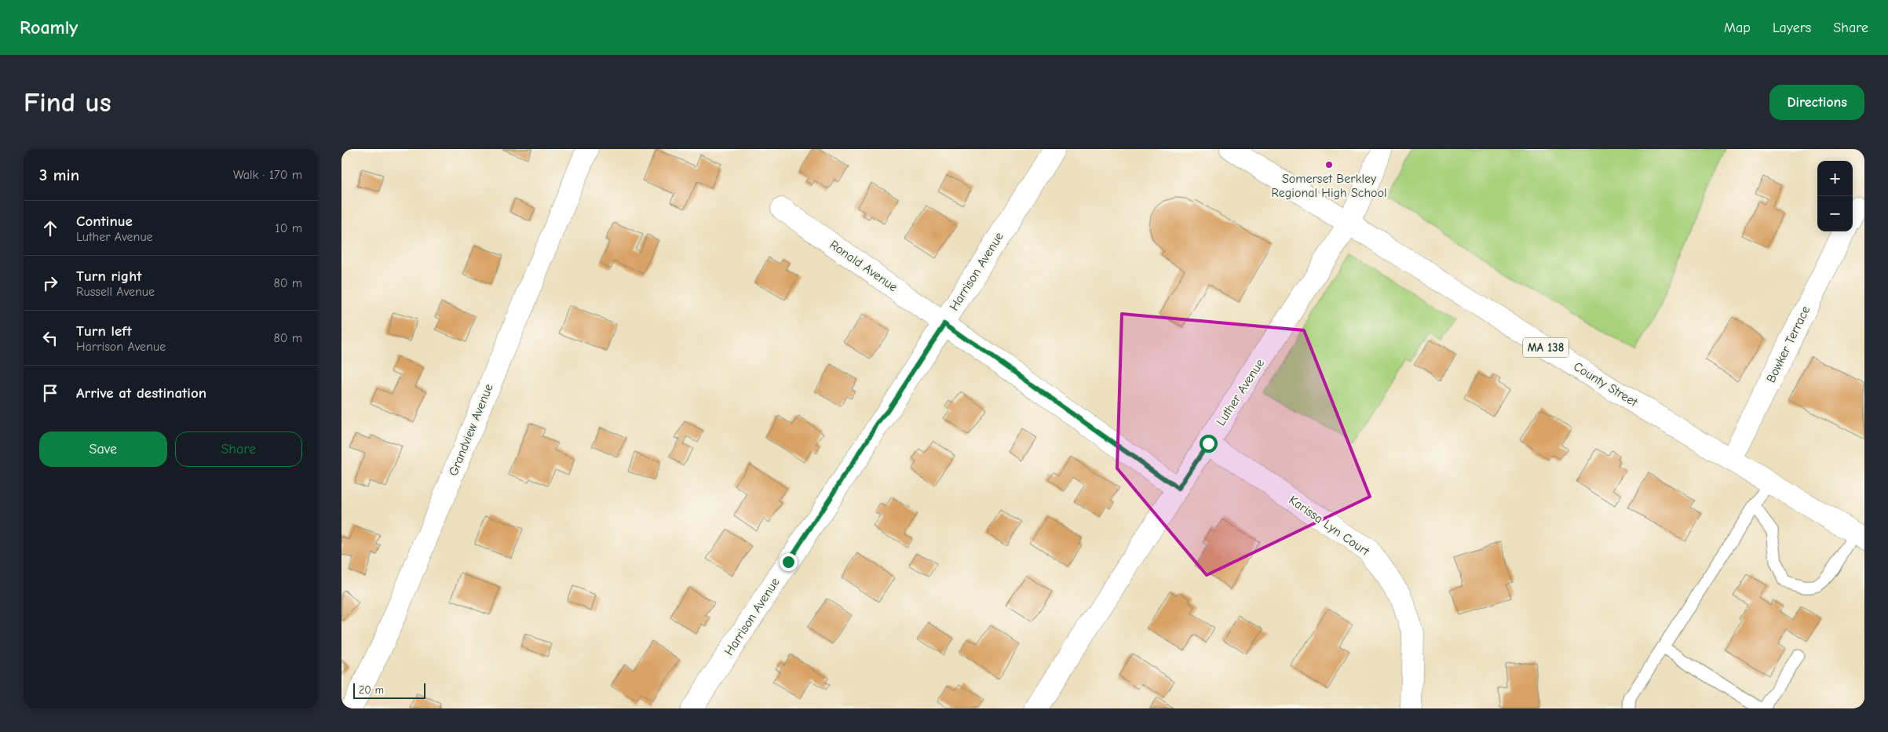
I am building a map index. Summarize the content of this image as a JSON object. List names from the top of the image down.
{
  "streets": {
    "street": [
      "Ronald Avenue",
      "Harrison Avenue",
      "Bowker Terrace",
      "MA 138",
      "County Street",
      "Luther Avenue",
      "Grandview Avenue",
      "Karissa Lyn Court"
    ]
  },
  "crossings": [
    ["Ronald Avenue", "Harrison Avenue"],
    ["Ronald Avenue", "Luther Avenue"],
    ["Bowker Terrace", "County Street"],
    ["County Street", "Luther Avenue"],
    ["Luther Avenue", "Karissa Lyn Court"]
  ],
  "places": ["Somerset Berkley Regional High School"],
  "scale_bar": "20 m",
  "page": {
    "header": "Roamly",
    "nav": ["Map", "Layers", "Share"],
    "buttons": [
      "Directions",
      ["Save", "Share"]
    ],
    "title": "Find us",
    "heading": ["3 min", "Walk · 170 m"],
    "map_buttons": ["+", "−"],
    "list": [
      ["Continue", "Luther Avenue", "10 m"],
      ["Turn right", "Russell Avenue", "80 m"],
      ["Turn left", "Harrison Avenue", "80 m"],
      "Arrive at destination"
    ],
    "scale": "20 m"
  }
}
